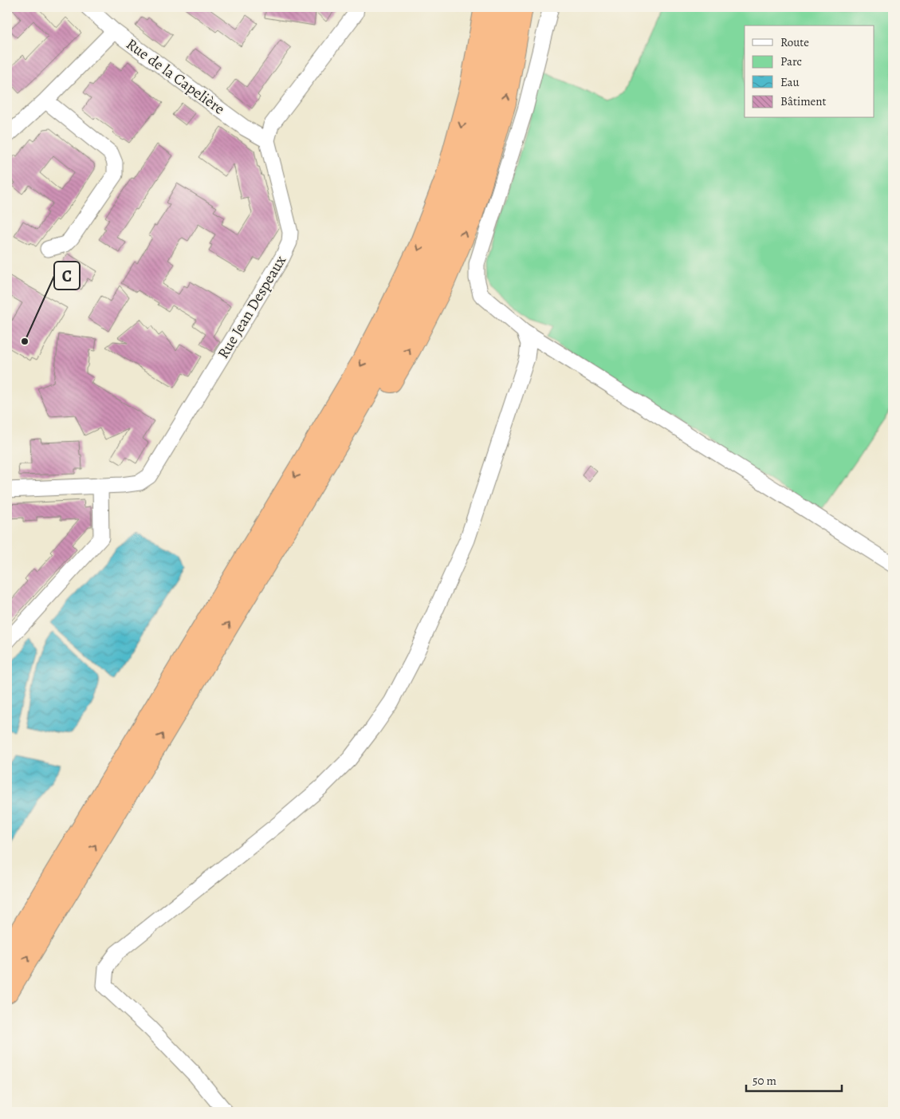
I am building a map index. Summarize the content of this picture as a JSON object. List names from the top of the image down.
{
  "streets": {
    "street": ["Rue de la Capelière", "Rue Jean Despeaux"]
  },
  "crossings": [
    ["Rue de la Capelière", "Rue Jean Despeaux"]
  ],
  "places": ["C"],
  "legend": [
    "Route",
    "Parc",
    "Eau",
    "Bâtiment"
  ],
  "scale_bar": "50 m"
}
